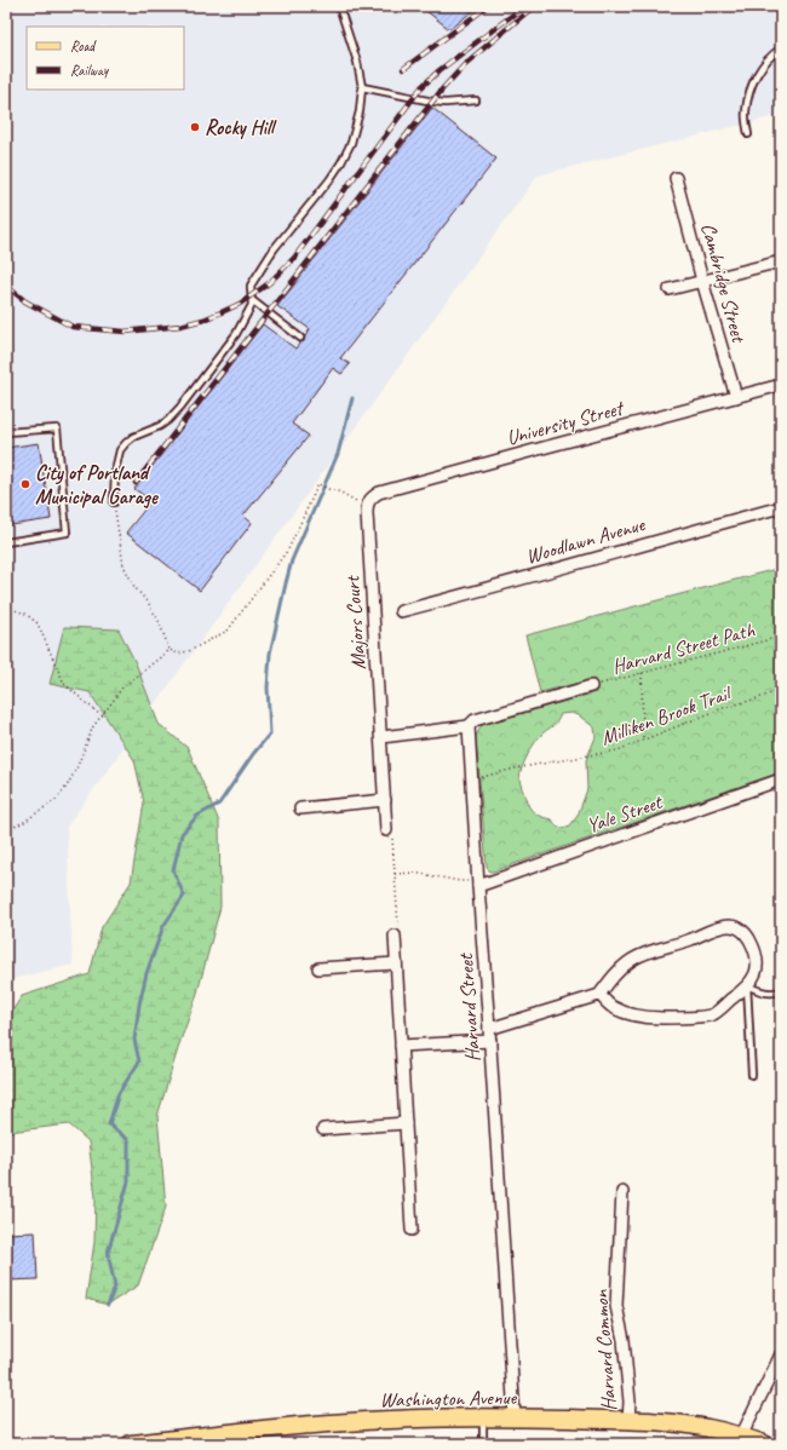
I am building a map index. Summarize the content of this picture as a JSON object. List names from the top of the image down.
{
  "streets": {
    "main road": ["Washington Avenue"],
    "street": [
      "Cambridge Street",
      "University Street",
      "Woodlawn Avenue",
      "Majors Court",
      "Yale Street",
      "Harvard Street",
      "Harvard Common"
    ],
    "path": ["Harvard Street Path", "Milliken Brook Trail"]
  },
  "crossings": [
    ["Cambridge Street", "University Street"],
    ["University Street", "Majors Court"],
    ["Milliken Brook Trail", "Harvard Street"],
    ["Yale Street", "Harvard Street"],
    ["Harvard Street", "Washington Avenue"],
    ["Harvard Common", "Washington Avenue"]
  ],
  "places": ["Rocky Hill", "City of Portland Municipal Garage"],
  "legend": ["Road", "Railway"]
}
